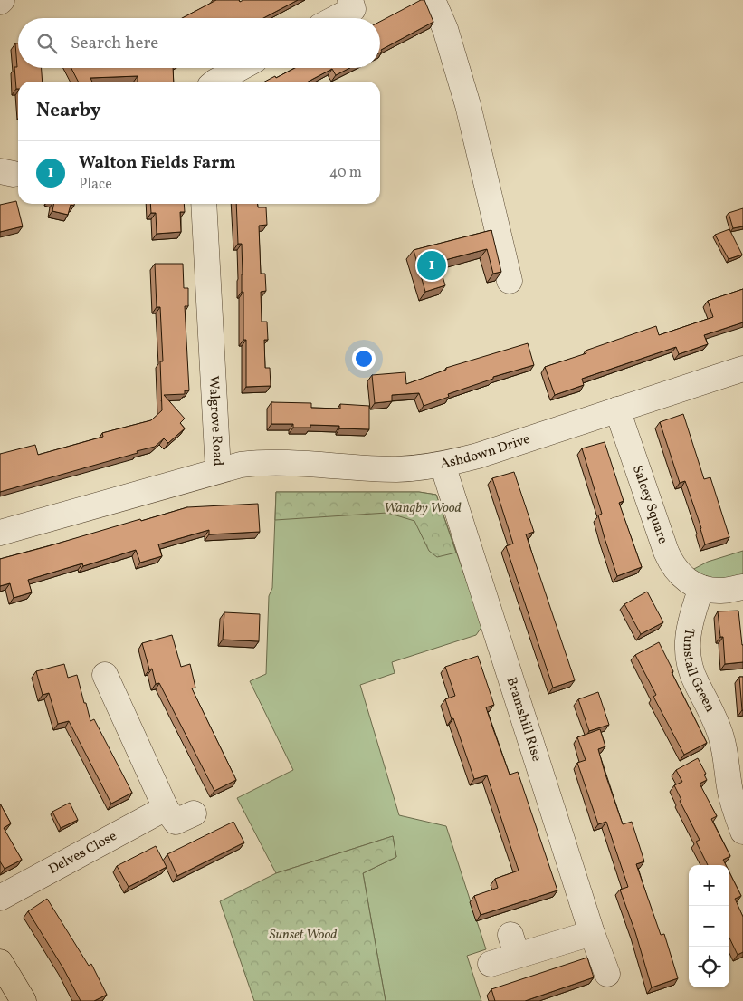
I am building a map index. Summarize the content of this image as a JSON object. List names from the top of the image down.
{
  "streets": {
    "street": [
      "Walgrove Road",
      "Ashdown Drive",
      "Salcey Square",
      "Tunstall Green",
      "Bramshill Rise",
      "Delves Close"
    ]
  },
  "crossings": [
    ["Walgrove Road", "Ashdown Drive"],
    ["Ashdown Drive", "Salcey Square"],
    ["Ashdown Drive", "Bramshill Rise"],
    ["Salcey Square", "Tunstall Green"]
  ],
  "parks": ["Wangby Wood", "Sunset Wood"],
  "page": {
    "search": "Search here",
    "heading": "Nearby",
    "list": [
      {
        "mark": "1",
        "name": "Walton Fields Farm",
        "note": "Place",
        "value": "40 m"
      }
    ],
    "pins": "1",
    "map_buttons": ["+", "−"]
  }
}
